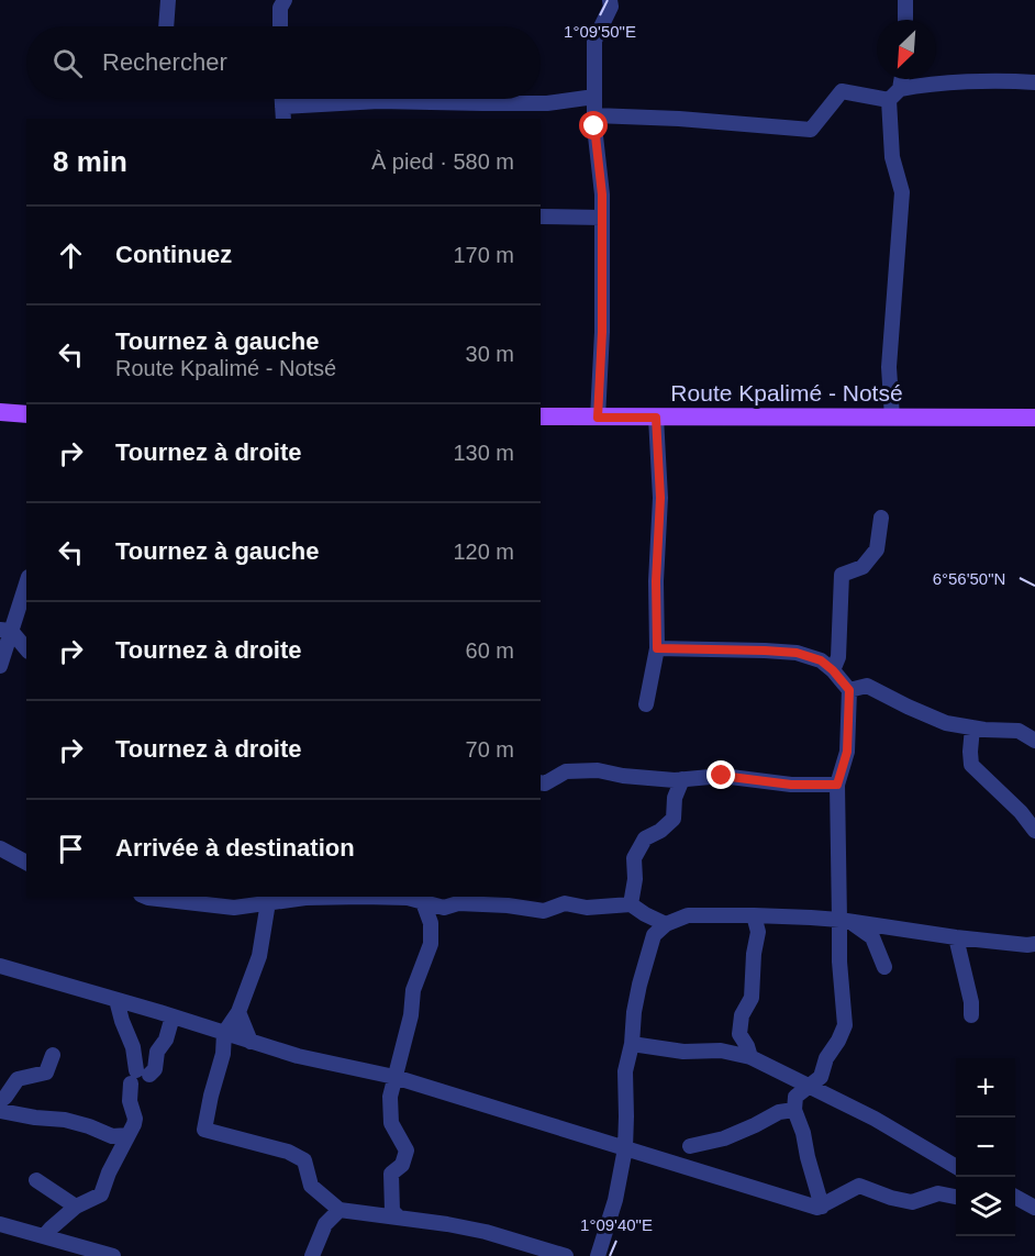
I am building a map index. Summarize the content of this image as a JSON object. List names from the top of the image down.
{
  "streets": {
    "main road": ["Route Kpalimé - Notsé"]
  },
  "north": "bottom left",
  "page": {
    "search": "Rechercher",
    "heading": ["8 min", "À pied · 580 m"],
    "list": [
      ["Continuez", "170 m"],
      ["Tournez à gauche", "Route Kpalimé - Notsé", "30 m"],
      ["Tournez à droite", "130 m"],
      ["Tournez à gauche", "120 m"],
      ["Tournez à droite", "60 m"],
      ["Tournez à droite", "70 m"],
      "Arrivée à destination"
    ],
    "map_buttons": ["+", "−"]
  },
  "coordinates": ["1°09'50\"E", "6°56'50\"N", "1°09'40\"E"]
}
